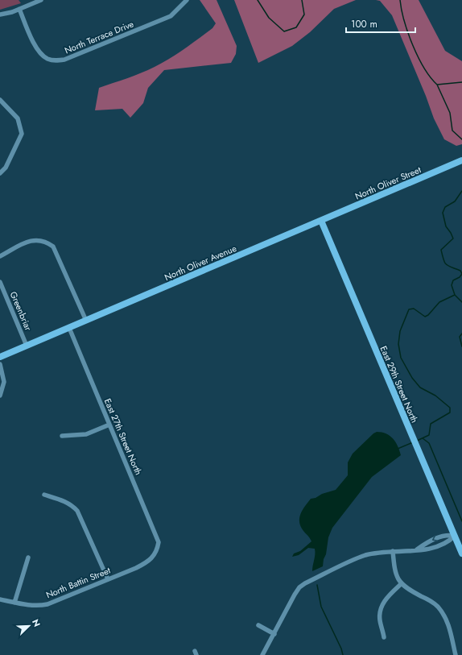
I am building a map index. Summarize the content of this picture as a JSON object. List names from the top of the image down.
{
  "streets": {
    "main road": ["North Oliver Street", "North Oliver Avenue", "East 29th Street North"],
    "street": [
      "North Terrace Drive",
      "Greenbriar",
      "East 27th Street North",
      "North Battin Street"
    ]
  },
  "crossings": [
    ["North Oliver Street", "North Oliver Avenue"],
    ["North Oliver Street", "East 29th Street North"],
    ["North Oliver Avenue", "East 29th Street North"],
    ["East 27th Street North", "North Battin Street"]
  ],
  "scale_bar": "100 m",
  "north": "top right"
}
